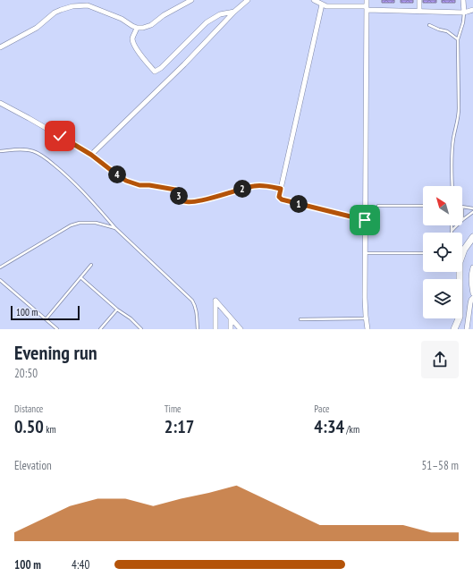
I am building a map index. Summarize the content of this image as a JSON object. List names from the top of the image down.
{
  "scale_bar": "100 m",
  "north": "top left",
  "page": {
    "pins": [
      "4",
      "2",
      "3",
      "1"
    ],
    "scale": "100 m",
    "heading": ["Evening run", "20:50"],
    "stats": [
      ["Distance", "0.50 km"],
      ["Time", "2:17"],
      ["Pace", "4:34 /km"]
    ],
    "chart": ["Elevation", "51–58 m"],
    "list": [
      {
        "name": "100 m",
        "note": "4:40"
      }
    ]
  }
}
